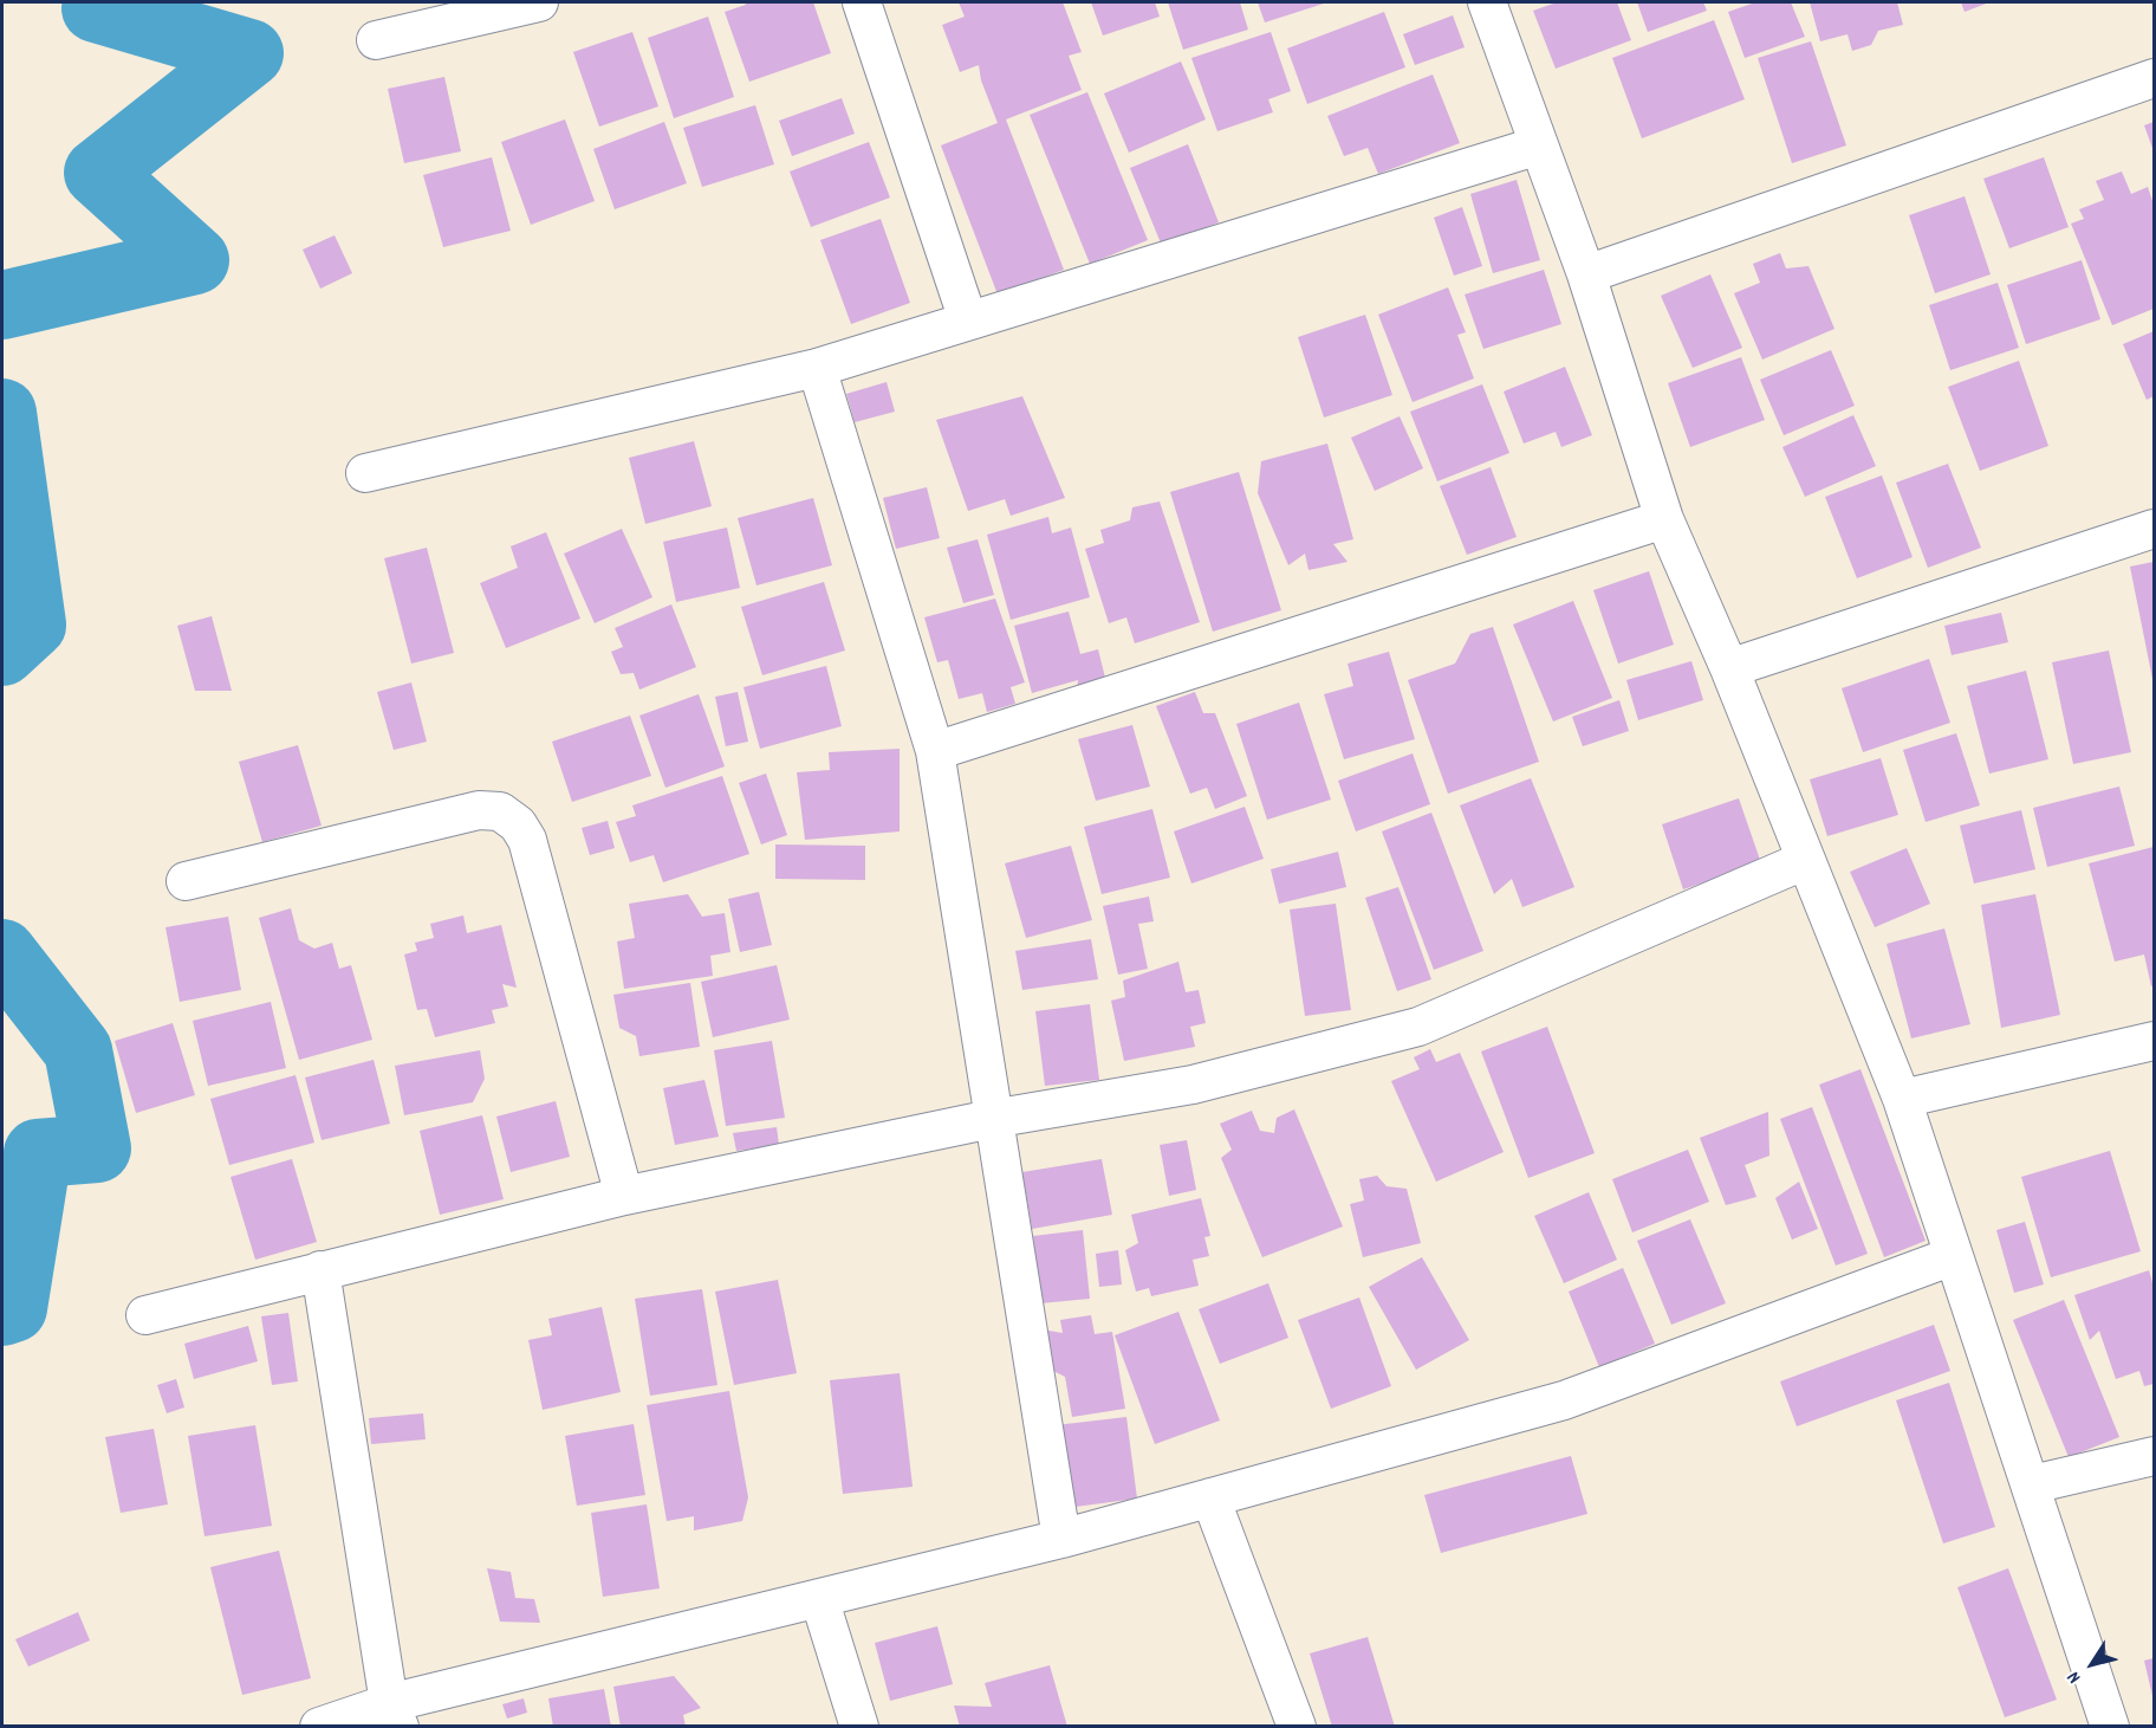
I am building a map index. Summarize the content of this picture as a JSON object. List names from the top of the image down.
{
  "north": "bottom left"
}
